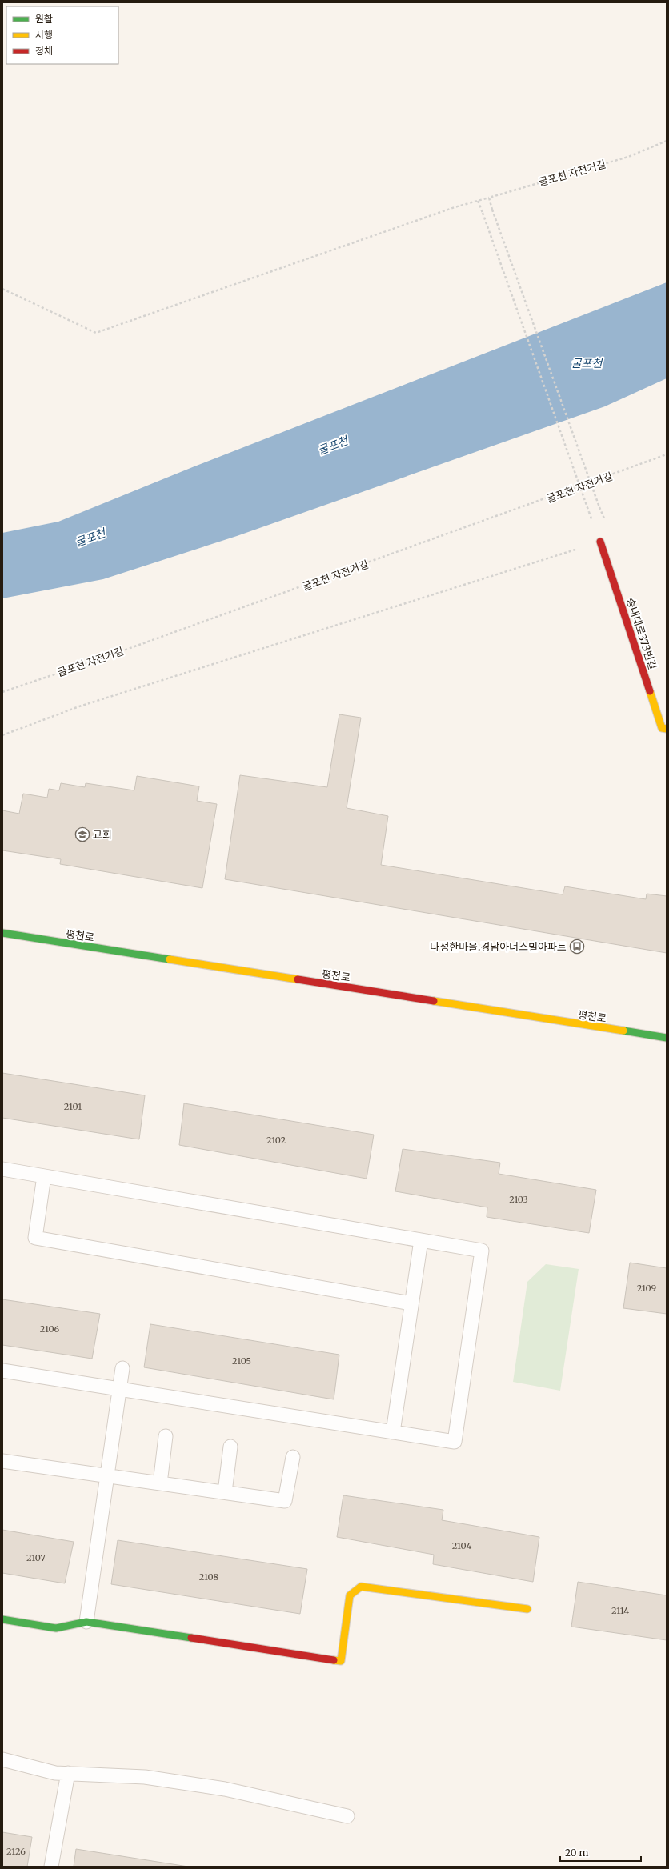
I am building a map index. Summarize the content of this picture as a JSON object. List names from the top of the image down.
{
  "streets": {
    "street": ["송내대로373번길", "평천로"],
    "path": ["굴포천 자전거길"]
  },
  "water": ["굴포천"],
  "places": {
    "school or university": ["교회"],
    "bus stop": ["다정한마을.경남아너스빌아파트"]
  },
  "house_numbers": [
    "2101",
    "2102",
    "2103",
    "2109",
    "2106",
    "2105",
    "2104",
    "2107",
    "2108",
    "2114",
    "2126"
  ],
  "legend": ["원활", "서행", "정체"],
  "scale_bar": "20 m"
}
